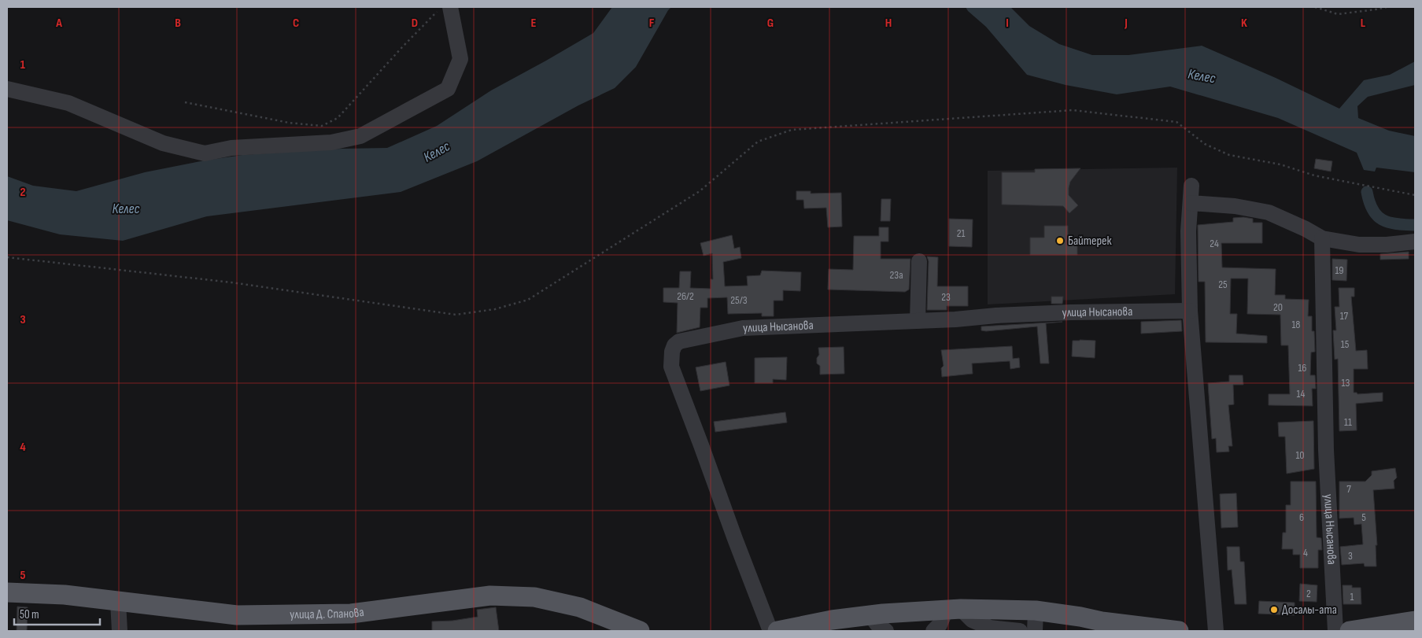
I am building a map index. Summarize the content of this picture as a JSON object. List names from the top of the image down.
{
  "streets": {
    "main road": ["улица Д. Спанова"],
    "street": ["улица Нысанова"]
  },
  "water": ["Келес"],
  "places": ["Байтерек", "Досалы-ата"],
  "house_numbers": [
    "21",
    "24",
    "19",
    "23а",
    "25",
    "26/2",
    "23",
    "25/3",
    "20",
    "17",
    "18",
    "15",
    "16",
    "13",
    "14",
    "11",
    "10",
    "7",
    "6",
    "5",
    "4",
    "3",
    "2",
    "1"
  ],
  "scale_bar": "50 m",
  "grid": {
    "columns": [
      "A",
      "B",
      "C",
      "D",
      "E",
      "F",
      "G",
      "H",
      "I",
      "J",
      "K",
      "L"
    ],
    "rows": [
      "1",
      "2",
      "3",
      "4",
      "5"
    ]
  }
}
